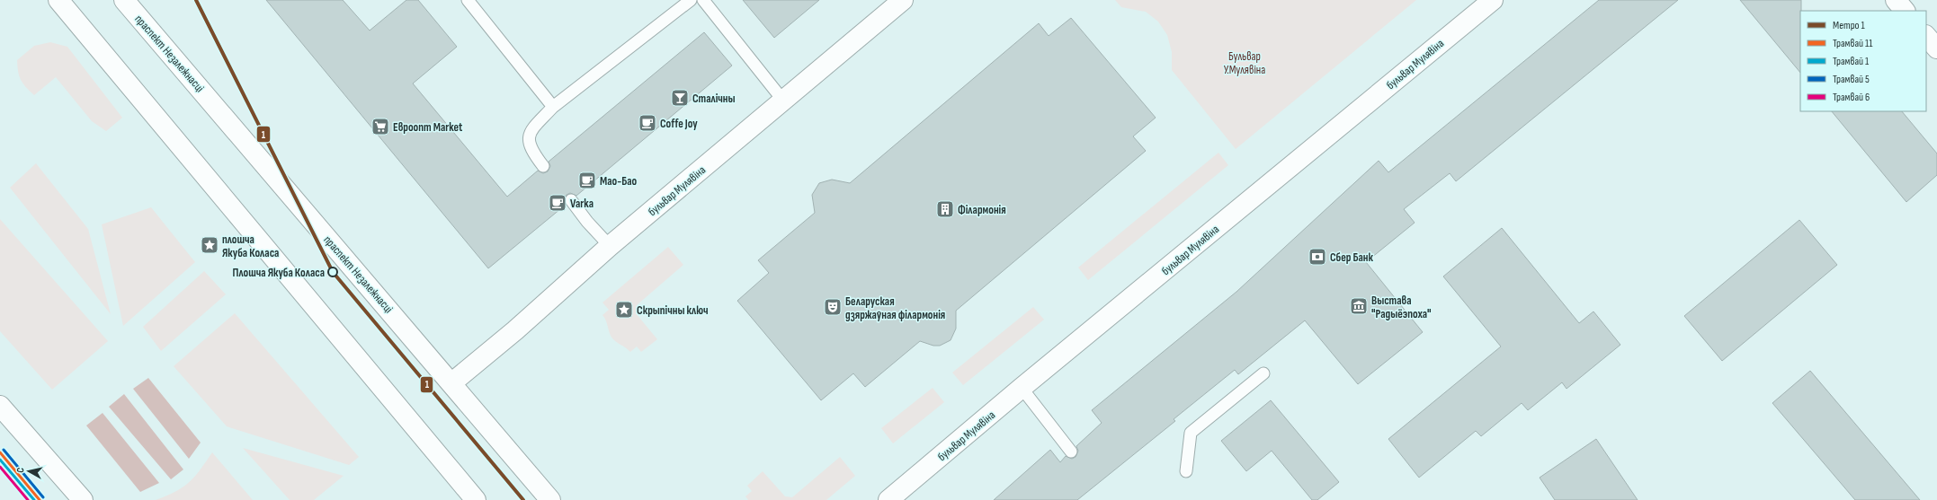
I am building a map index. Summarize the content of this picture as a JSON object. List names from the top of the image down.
{
  "streets": {
    "main road": ["праспект Незалежнасці", "бульвар Мулявіна"]
  },
  "crossings": [
    ["праспект Незалежнасці", "бульвар Мулявіна"]
  ],
  "parks": ["Бульвар У.Мулявіна"],
  "places": {
    "bar": ["Сталічны"],
    "cafe": ["Coffe Joy", "Мао-Бао", "Varka"],
    "supermarket": ["Евроопт Market"],
    "building": ["Філармонія"],
    "place": ["плошча Якуба Коласа", "Скрыпічны ключ"],
    "bank": ["Сбер Банк"],
    "other": ["Плошча Якуба Коласа"],
    "museum": ["Выстава \"Радыёэпоха\""],
    "theatre": ["Беларуская дзяржаўная філармонія"]
  },
  "lines": [
    "metro line 1",
    "tram line 5",
    "tram line 11",
    "tram line 1",
    "tram line 6"
  ],
  "legend": [
    "Метро 1",
    "Трамвай 11",
    "Трамвай 1",
    "Трамвай 5",
    "Трамвай 6"
  ],
  "north": "left"
}
